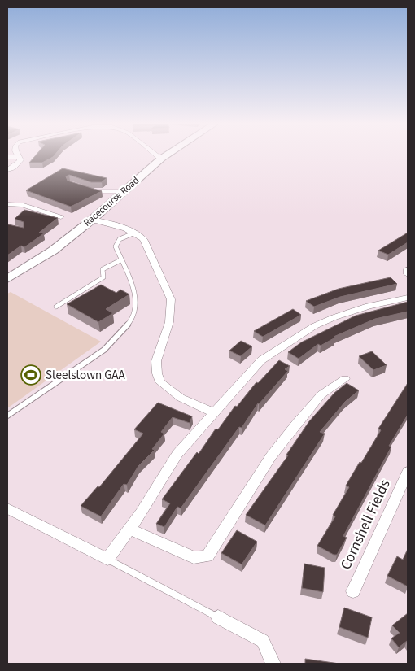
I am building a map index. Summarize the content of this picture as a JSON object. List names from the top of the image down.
{
  "streets": {
    "street": ["Racecourse Road", "Cornshell Fields"]
  },
  "places": {
    "sports": ["Steelstown GAA"]
  }
}
